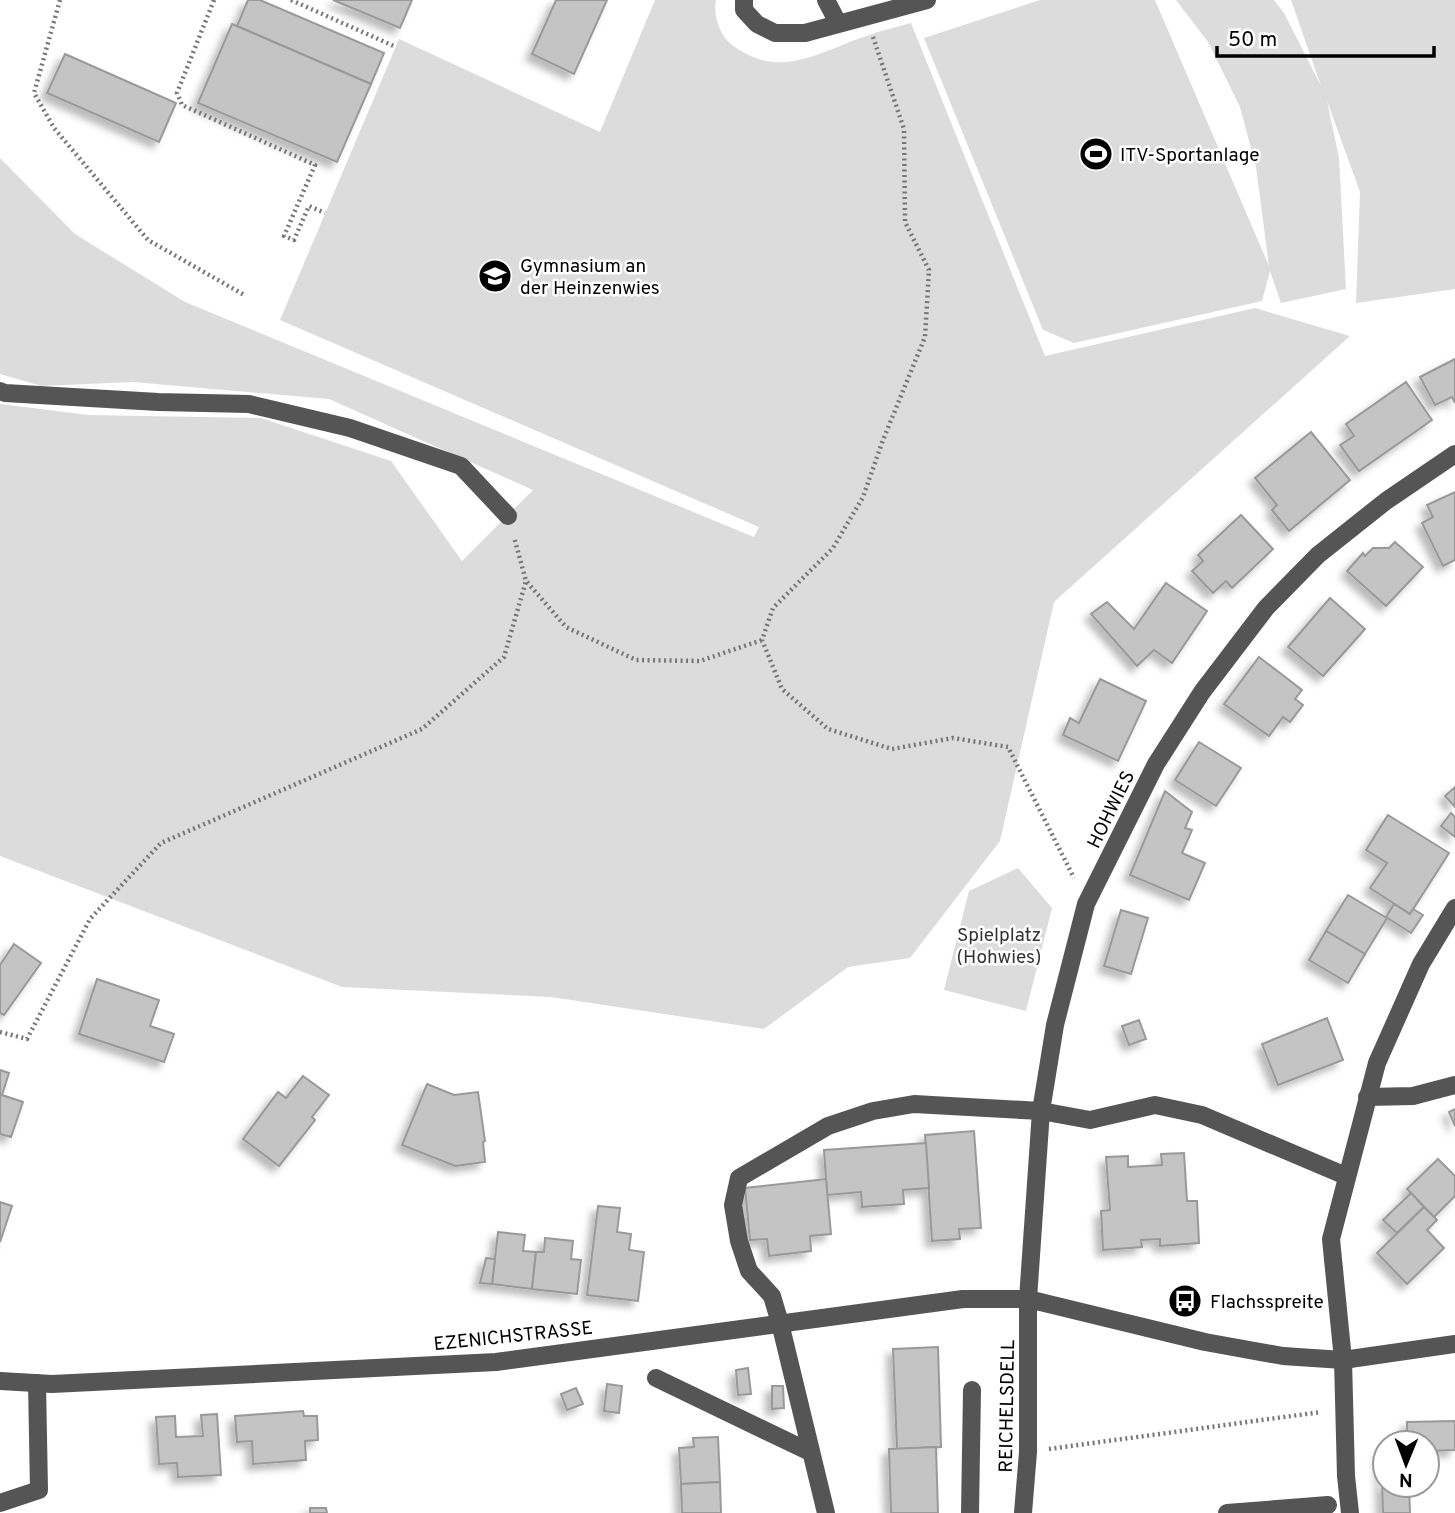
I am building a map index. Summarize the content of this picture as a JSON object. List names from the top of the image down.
{
  "streets": {
    "street": ["HOHWIES", "EZENICHSTRASSE", "REICHELSDELL"]
  },
  "crossings": [
    ["HOHWIES", "EZENICHSTRASSE"],
    ["HOHWIES", "REICHELSDELL"],
    ["EZENICHSTRASSE", "REICHELSDELL"]
  ],
  "parks": ["Spielplatz (Hohwies)"],
  "places": {
    "sports": ["ITV-Sportanlage"],
    "school or university": ["Gymnasium an der Heinzenwies"],
    "bus stop": ["Flachsspreite"]
  },
  "scale_bar": "50 m",
  "north": "bottom"
}
